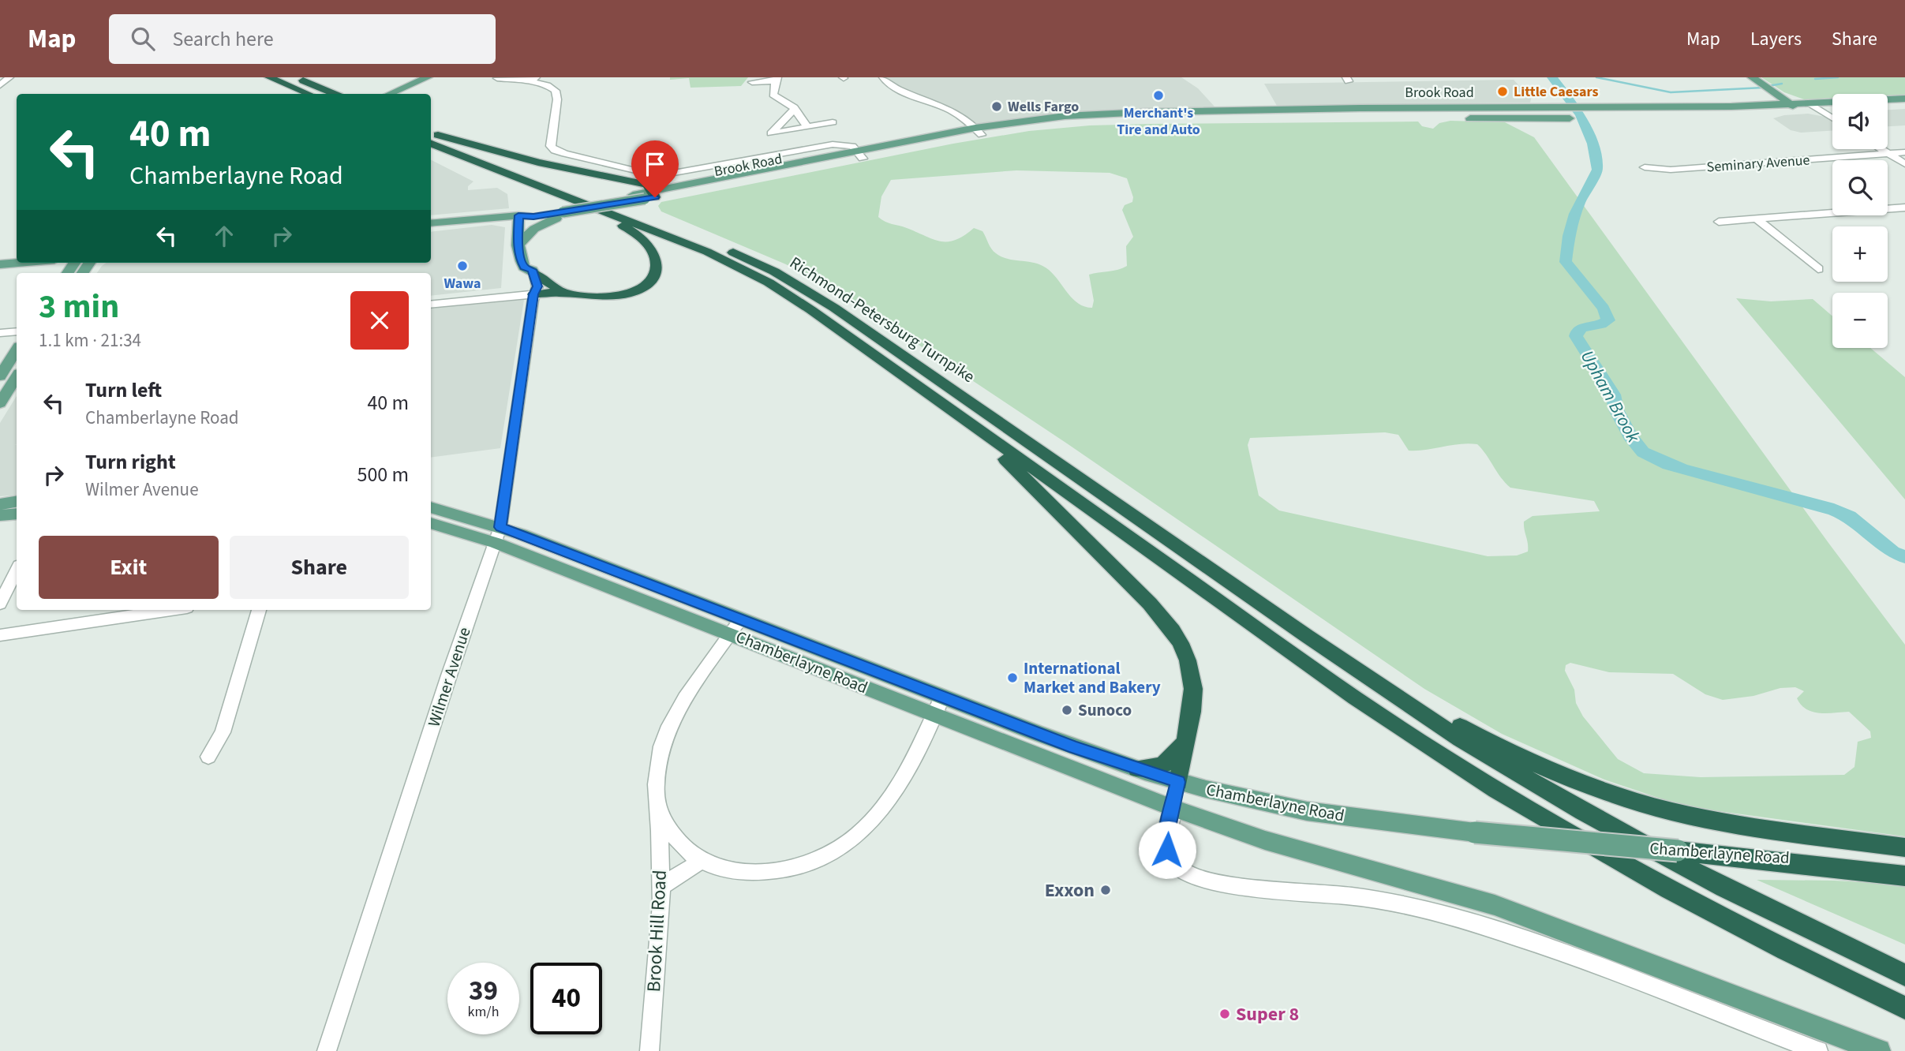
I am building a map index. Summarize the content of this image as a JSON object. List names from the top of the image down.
{
  "streets": {
    "highway": ["Richmond-Petersburg Turnpike"],
    "main road": ["Brook Road", "Chamberlayne Road", "Wilmer Avenue"],
    "street": ["Seminary Avenue", "Brook Hill Road"]
  },
  "crossings": [
    ["Brook Road", "Wilmer Avenue"],
    ["Chamberlayne Road", "Wilmer Avenue"],
    ["Chamberlayne Road", "Brook Hill Road"]
  ],
  "water": ["Upham Brook"],
  "places": [
    "Little Caesars",
    "Merchant's Tire and Auto",
    "Wells Fargo",
    "Wawa",
    "International Market and Bakery",
    "Sunoco",
    "Exxon",
    "Super 8"
  ],
  "page": {
    "header": "Map",
    "search": "Search here",
    "nav": ["Map", "Layers", "Share"],
    "map_buttons": ["+", "−"],
    "turn": ["40 m", "Chamberlayne Road"],
    "heading": ["3 min", "1.1 km · 21:34"],
    "list": [
      {
        "name": "Turn left",
        "note": "Chamberlayne Road",
        "value": "40 m"
      },
      {
        "name": "Turn right",
        "note": "Wilmer Avenue",
        "value": "500 m"
      }
    ],
    "buttons": ["Exit", "Share"],
    "speed": "39 km/h",
    "limit": "40"
  }
}
